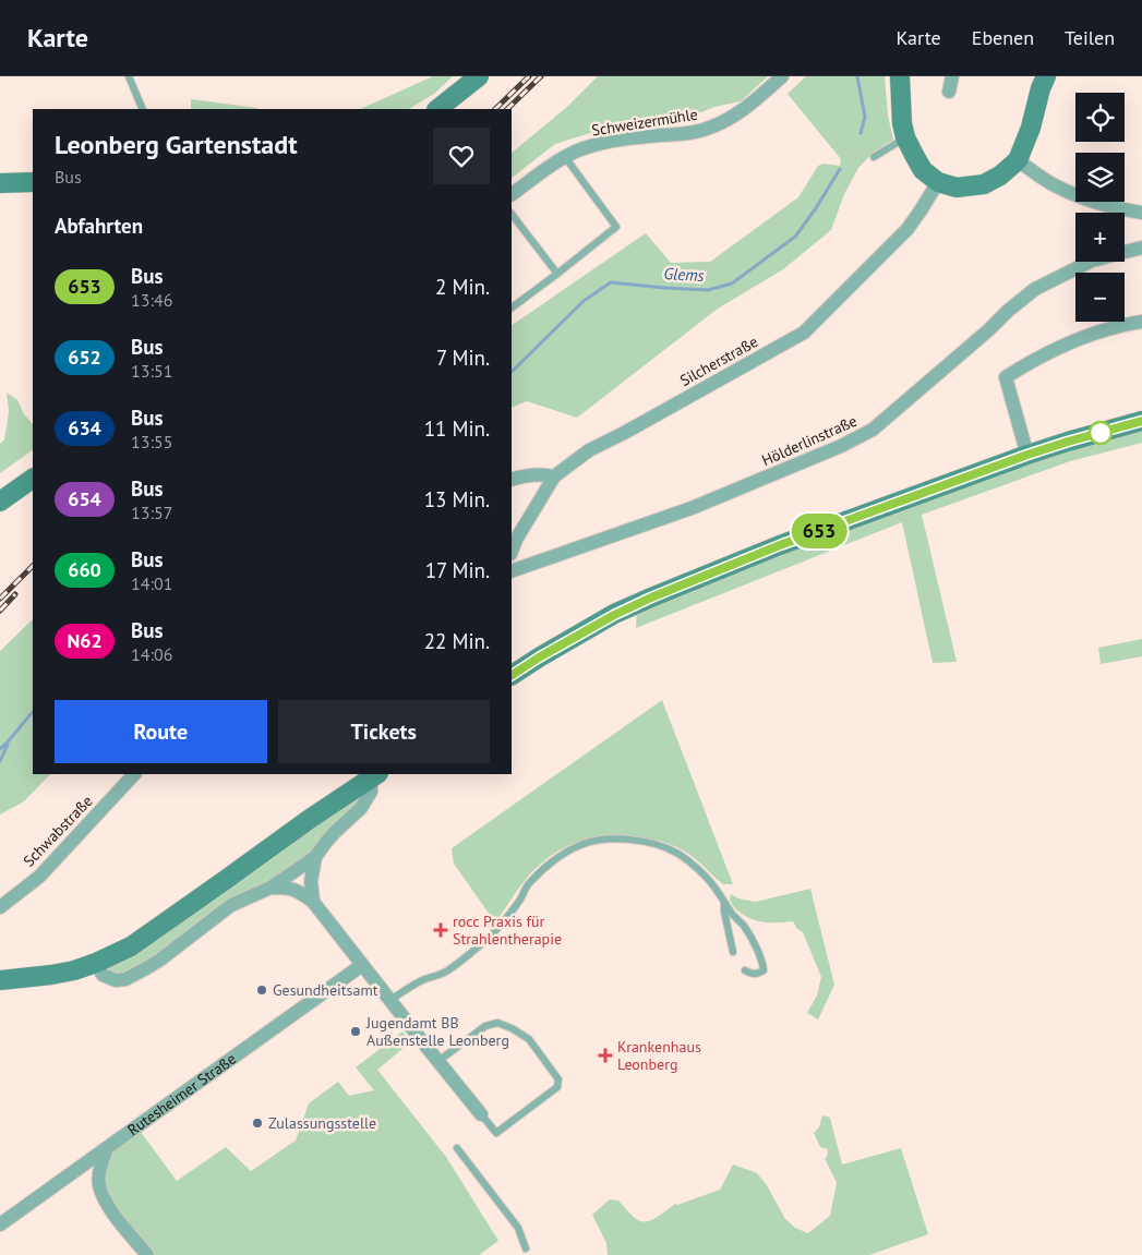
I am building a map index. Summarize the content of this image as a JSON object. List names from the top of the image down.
{
  "streets": {
    "street": [
      "Schweizermühle",
      "Silcherstraße",
      "Hölderlinstraße",
      "Schwabstraße",
      "Rutesheimer Straße"
    ]
  },
  "water": ["Glems"],
  "places": {
    "health": ["rocc Praxis für Strahlentherapie", "Krankenhaus Leonberg"],
    "other": ["Gesundheitsamt", "Jugendamt BB Außenstelle Leonberg", "Zulassungsstelle"]
  },
  "lines": ["bus line 653"],
  "page": {
    "header": "Karte",
    "nav": ["Karte", "Ebenen", "Teilen"],
    "on_map": "653",
    "map_buttons": ["+", "−"],
    "heading": [
      ["Leonberg Gartenstadt", "Bus"],
      "Abfahrten"
    ],
    "list": [
      {
        "mark": "653",
        "name": "Bus",
        "note": "13:46",
        "value": "2 Min."
      },
      {
        "mark": "652",
        "name": "Bus",
        "note": "13:51",
        "value": "7 Min."
      },
      {
        "mark": "634",
        "name": "Bus",
        "note": "13:55",
        "value": "11 Min."
      },
      {
        "mark": "654",
        "name": "Bus",
        "note": "13:57",
        "value": "13 Min."
      },
      {
        "mark": "660",
        "name": "Bus",
        "note": "14:01",
        "value": "17 Min."
      },
      {
        "mark": "N62",
        "name": "Bus",
        "note": "14:06",
        "value": "22 Min."
      }
    ],
    "buttons": ["Route", "Tickets"]
  }
}
